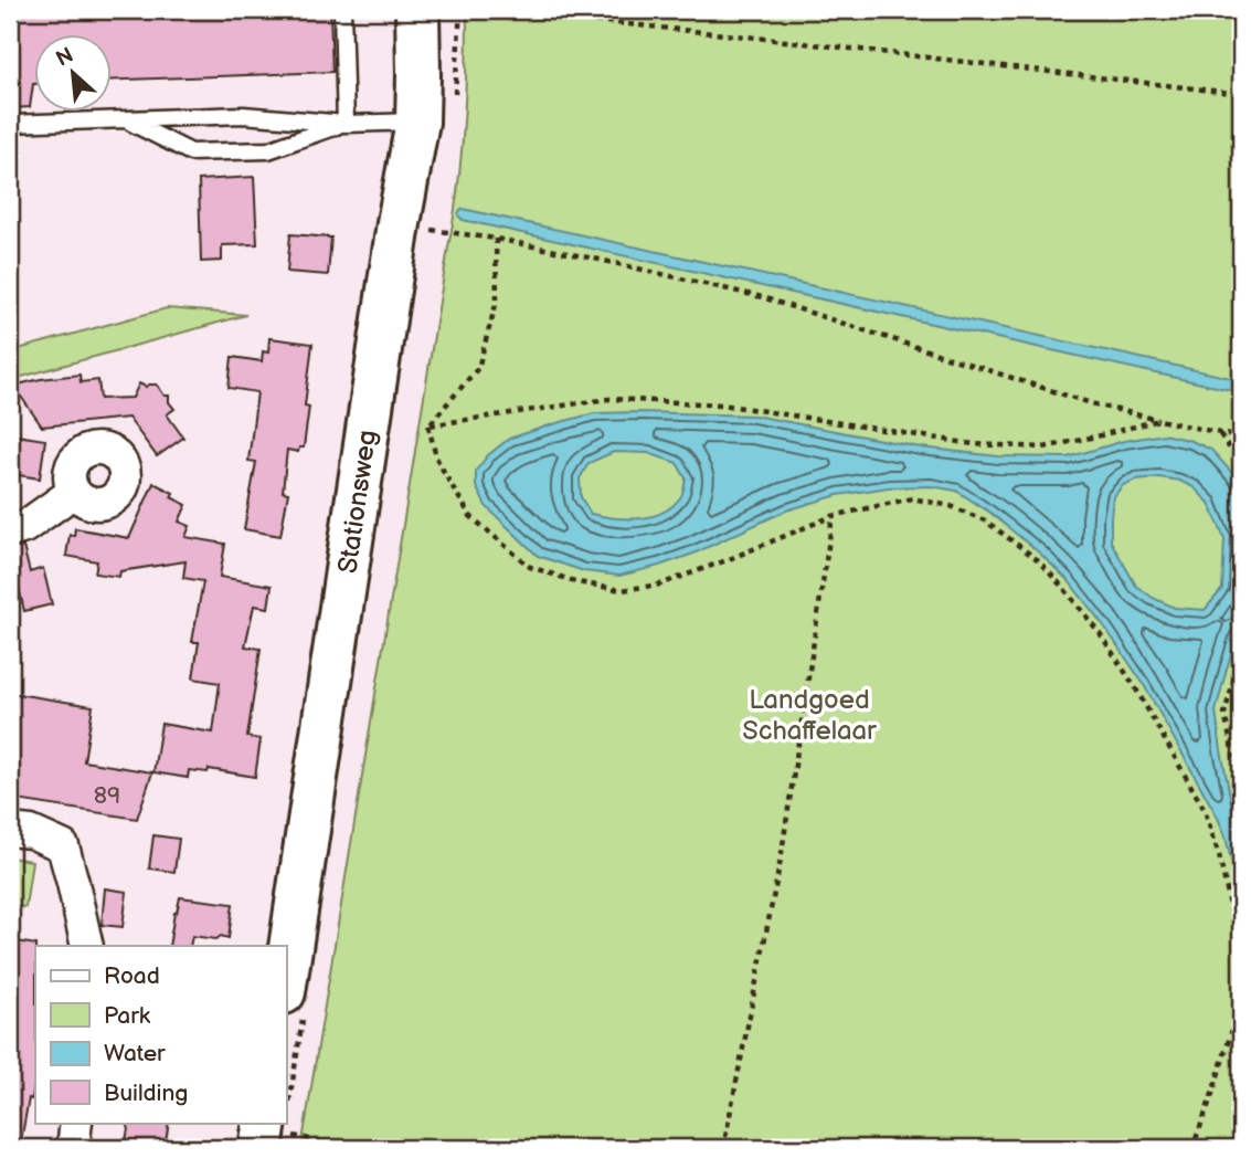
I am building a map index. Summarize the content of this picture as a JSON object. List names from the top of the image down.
{
  "streets": {
    "main road": ["Stationsweg"]
  },
  "parks": ["Landgoed Schaffelaar"],
  "house_numbers": ["89"],
  "legend": [
    "Road",
    "Park",
    "Water",
    "Building"
  ],
  "north": "top left"
}
